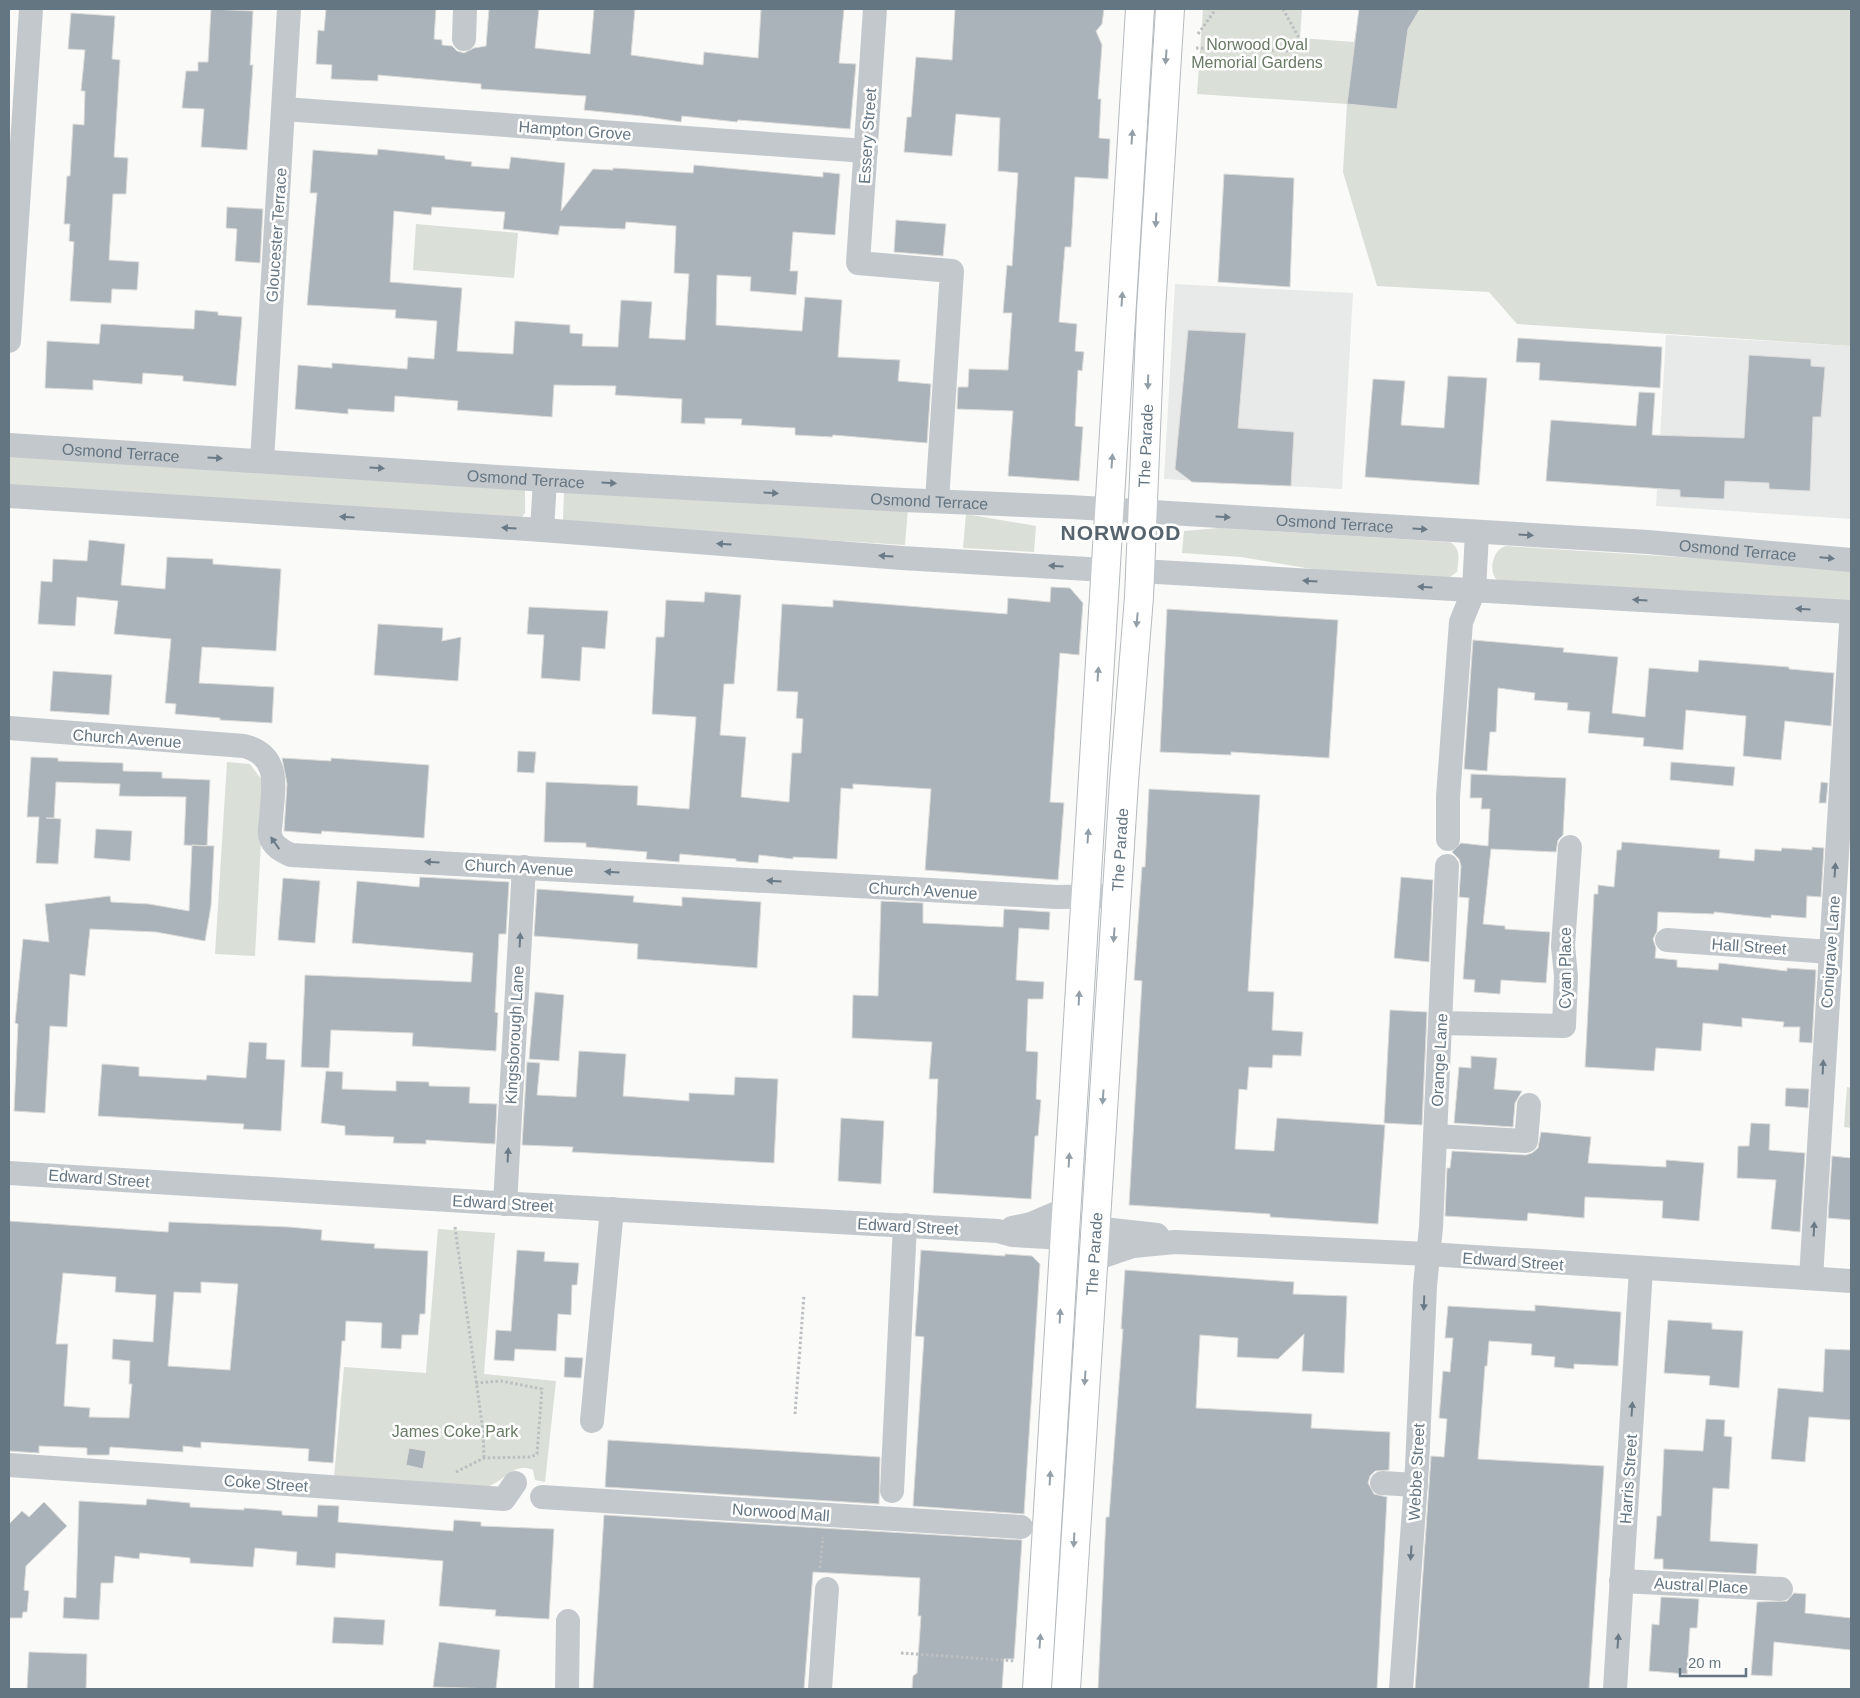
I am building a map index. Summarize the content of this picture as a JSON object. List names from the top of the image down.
{
  "streets": {
    "main road": ["The Parade"],
    "street": [
      "Hampton Grove",
      "Essery Street",
      "Gloucester Terrace",
      "Osmond Terrace",
      "Church Avenue",
      "Hall Street",
      "Conigrave Lane",
      "Cyan Place",
      "Kingsborough Lane",
      "Orange Lane",
      "Edward Street",
      "Webbe Street",
      "Harris Street",
      "Coke Street",
      "Norwood Mall",
      "Austral Place"
    ]
  },
  "crossings": [
    ["Hampton Grove", "Essery Street"],
    ["Hampton Grove", "Gloucester Terrace"],
    ["Essery Street", "Osmond Terrace"],
    ["Gloucester Terrace", "Osmond Terrace"],
    ["The Parade", "Osmond Terrace"],
    ["The Parade", "Church Avenue"],
    ["The Parade", "Edward Street"],
    ["Church Avenue", "Kingsborough Lane"],
    ["Hall Street", "Conigrave Lane"],
    ["Conigrave Lane", "Edward Street"],
    ["Cyan Place", "Orange Lane"],
    ["Kingsborough Lane", "Edward Street"],
    ["Orange Lane", "Edward Street"],
    ["Orange Lane", "Webbe Street"],
    ["Edward Street", "Webbe Street"],
    ["Edward Street", "Harris Street"],
    ["Harris Street", "Austral Place"]
  ],
  "one_way": [
    "Church Avenue",
    "Conigrave Lane",
    "Kingsborough Lane",
    "Webbe Street",
    "Harris Street"
  ],
  "districts": ["NORWOOD"],
  "parks": ["Norwood Oval Memorial Gardens", "James Coke Park"],
  "scale_bar": "20 m"
}
